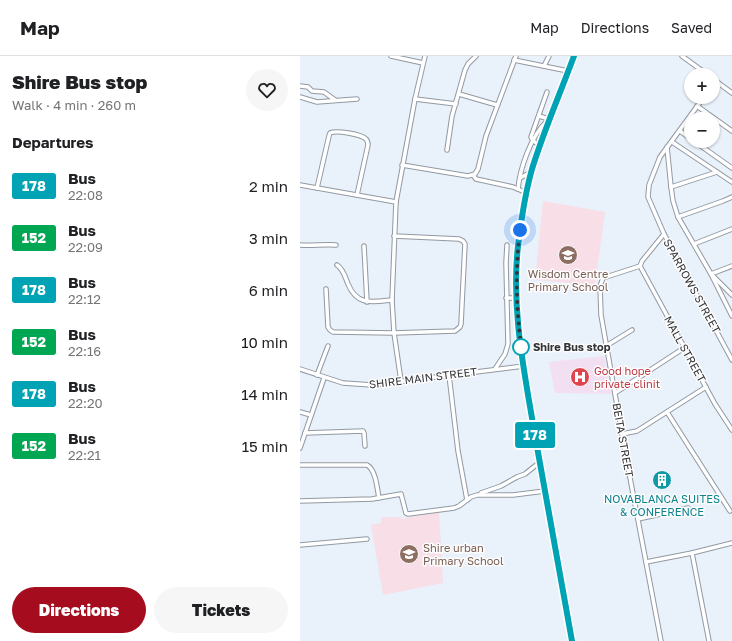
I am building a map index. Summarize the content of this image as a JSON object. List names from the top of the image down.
{
  "streets": {
    "street": [
      "SPARROWS STREET",
      "MALL STREET",
      "SHIRE MAIN STREET",
      "BEITA STREET"
    ]
  },
  "crossings": [
    ["MALL STREET", "BEITA STREET"]
  ],
  "places": {
    "school or university": ["Wisdom Centre Primary School", "Shire urban Primary School"],
    "other": ["Shire Bus stop"],
    "hospital": ["Good hope private clinit"],
    "building": ["NOVABLANCA SUITES & CONFERENCE"]
  },
  "lines": ["bus line 178"],
  "page": {
    "header": "Map",
    "nav": ["Map", "Directions", "Saved"],
    "heading": [
      ["Shire Bus stop", "Walk · 4 min · 260 m"],
      "Departures"
    ],
    "on_map": "178",
    "map_buttons": ["+", "−"],
    "list": [
      {
        "mark": "178",
        "name": "Bus",
        "note": "22:08",
        "value": "2 min"
      },
      {
        "mark": "152",
        "name": "Bus",
        "note": "22:09",
        "value": "3 min"
      },
      {
        "mark": "178",
        "name": "Bus",
        "note": "22:12",
        "value": "6 min"
      },
      {
        "mark": "152",
        "name": "Bus",
        "note": "22:16",
        "value": "10 min"
      },
      {
        "mark": "178",
        "name": "Bus",
        "note": "22:20",
        "value": "14 min"
      },
      {
        "mark": "152",
        "name": "Bus",
        "note": "22:21",
        "value": "15 min"
      }
    ],
    "buttons": ["Directions", "Tickets"]
  }
}
